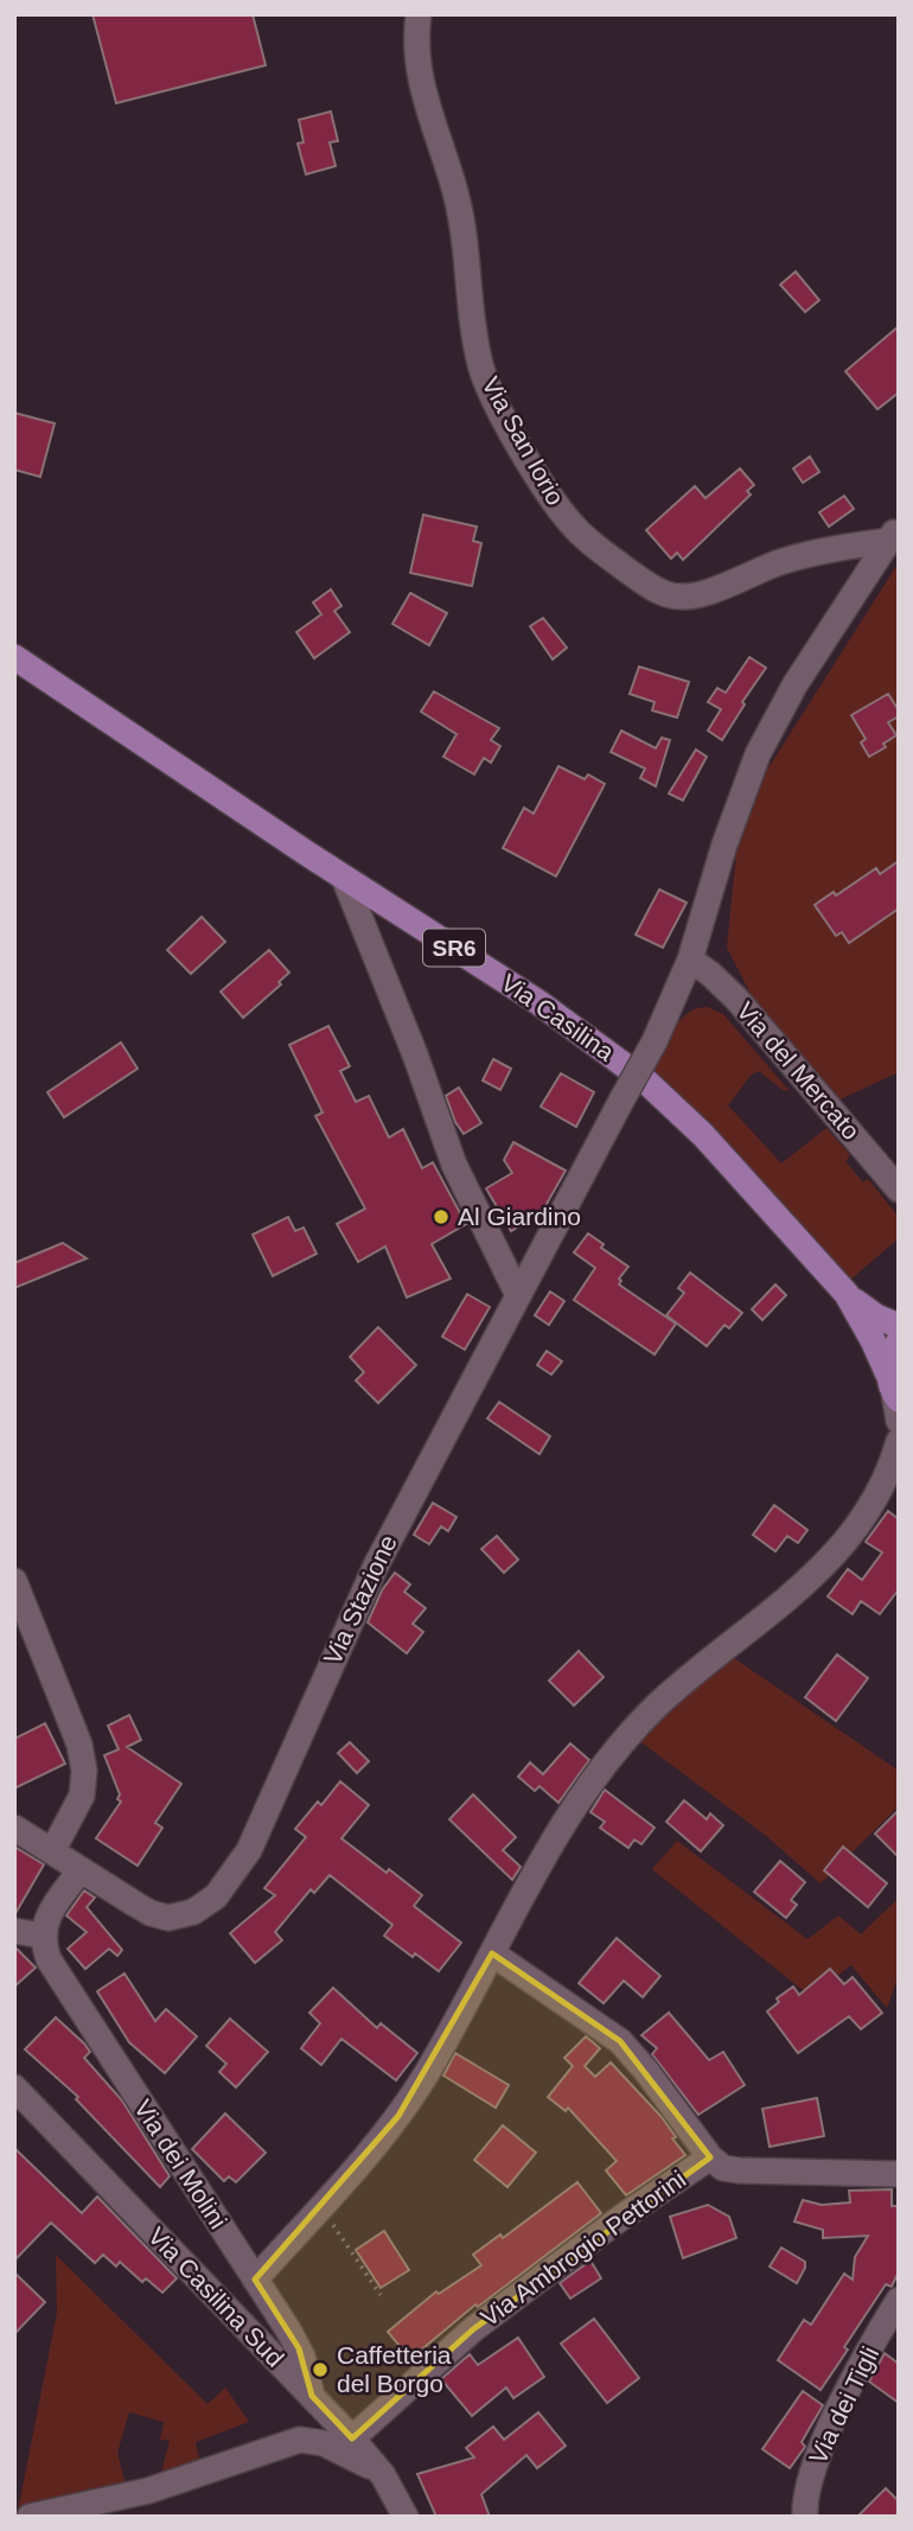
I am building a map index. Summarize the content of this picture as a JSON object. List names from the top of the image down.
{
  "streets": {
    "main road": ["SR6", "Via Casilina"],
    "street": [
      "Via San Iorio",
      "Via del Mercato",
      "Via Stazione",
      "Via dei Molini",
      "Via Ambrogio Pettorini",
      "Via Casilina Sud",
      "Via dei Tigli"
    ]
  },
  "crossings": [
    ["Via San Iorio", "Via Stazione"],
    ["Via del Mercato", "Via Stazione"],
    ["Via dei Molini", "Via Casilina Sud"],
    ["Via Ambrogio Pettorini", "Via Casilina Sud"]
  ],
  "places": ["Al Giardino", "Caffetteria del Borgo"]
}
